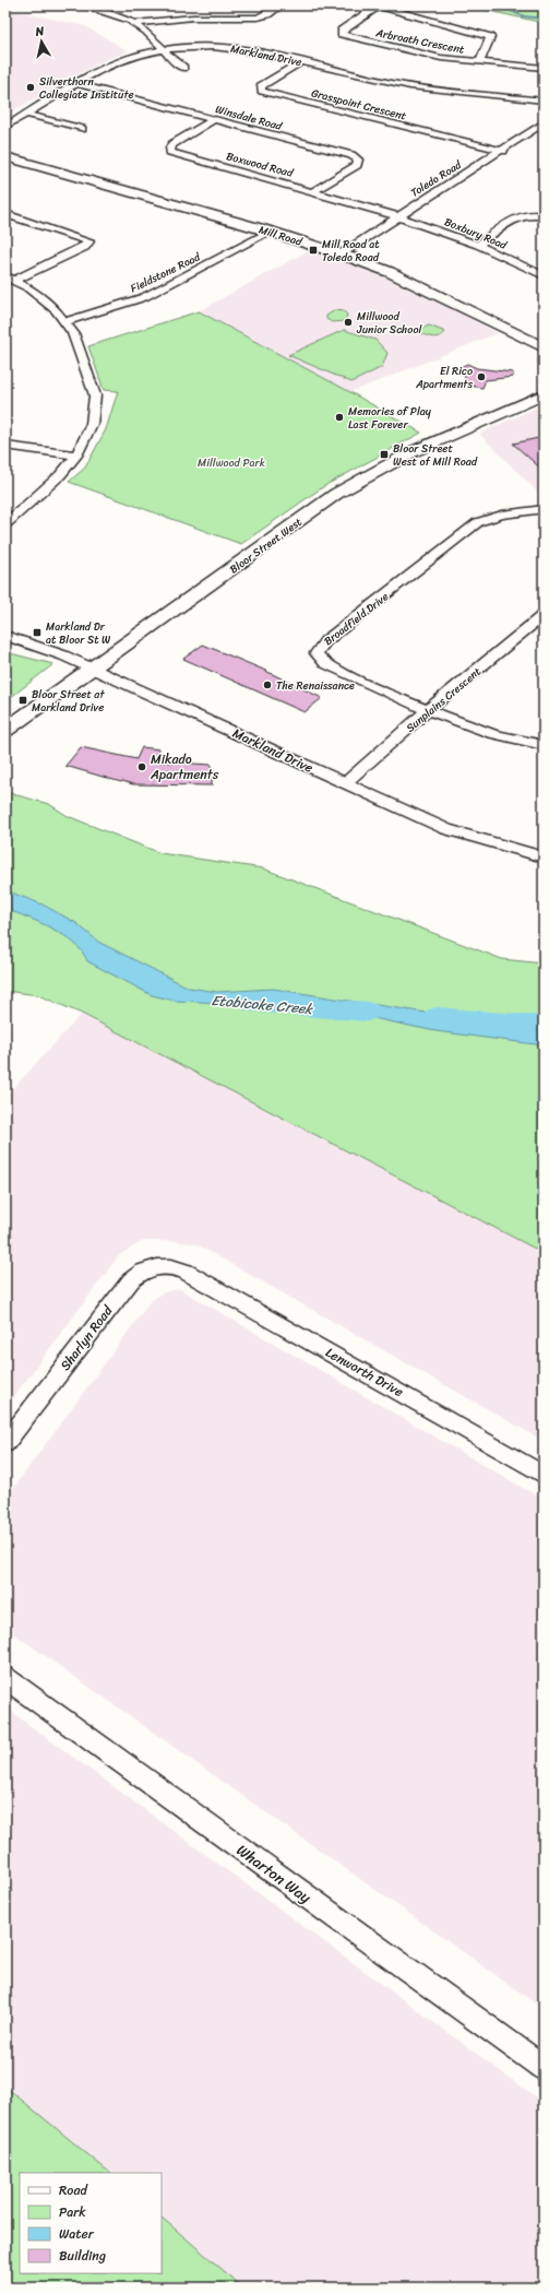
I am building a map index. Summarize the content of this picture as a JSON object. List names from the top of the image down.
{
  "streets": {
    "street": [
      "Arbroath Crescent",
      "Markland Drive",
      "Grasspoint Crescent",
      "Winsdale Road",
      "Boxwood Road",
      "Toledo Road",
      "Boxbury Road",
      "Mill Road",
      "Fieldstone Road",
      "Bloor Street West",
      "Broadfield Drive",
      "Sunplains Crescent",
      "Sharlyn Road",
      "Lenworth Drive",
      "Wharton Way"
    ]
  },
  "crossings": [
    ["Markland Drive", "Grasspoint Crescent"],
    ["Markland Drive", "Winsdale Road"],
    ["Markland Drive", "Bloor Street West"],
    ["Markland Drive", "Sunplains Crescent"],
    ["Grasspoint Crescent", "Toledo Road"],
    ["Winsdale Road", "Boxwood Road"],
    ["Boxwood Road", "Toledo Road"],
    ["Boxwood Road", "Boxbury Road"],
    ["Toledo Road", "Boxbury Road"],
    ["Toledo Road", "Mill Road"],
    ["Mill Road", "Fieldstone Road"],
    ["Broadfield Drive", "Sunplains Crescent"],
    ["Sharlyn Road", "Lenworth Drive"]
  ],
  "water": ["Etobicoke Creek"],
  "parks": ["Millwood Park"],
  "places": {
    "other": [
      "Silverthorn Collegiate Institute",
      "Millwood Junior School",
      "El Rico Apartments",
      "Memories of Play Last Forever",
      "The Renaissance",
      "Mikado Apartments"
    ],
    "transit": [
      "Mill Road at Toledo Road",
      "Bloor Street West of Mill Road",
      "Markland Dr at Bloor St W",
      "Bloor Street at Markland Drive"
    ]
  },
  "legend": [
    "Road",
    "Park",
    "Water",
    "Building"
  ],
  "north": "top"
}
